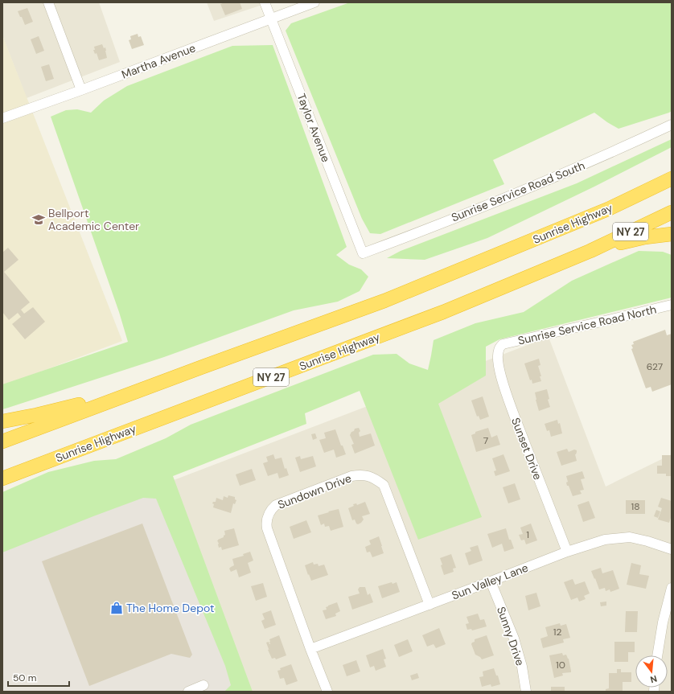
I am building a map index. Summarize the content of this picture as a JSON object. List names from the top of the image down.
{
  "streets": {
    "highway": ["Sunrise Highway", "NY 27"],
    "street": [
      "Martha Avenue",
      "Taylor Avenue",
      "Sunrise Service Road South",
      "Sunrise Service Road North",
      "Sunset Drive",
      "Sundown Drive",
      "Sun Valley Lane",
      "Sunny Drive"
    ]
  },
  "crossings": [
    ["Martha Avenue", "Taylor Avenue"],
    ["Taylor Avenue", "Sunrise Service Road South"],
    ["Sunrise Service Road North", "Sunset Drive"],
    ["Sunset Drive", "Sun Valley Lane"],
    ["Sundown Drive", "Sun Valley Lane"],
    ["Sun Valley Lane", "Sunny Drive"]
  ],
  "places": {
    "school or university": ["Bellport Academic Center"],
    "shop": ["The Home Depot"]
  },
  "house_numbers": [
    "627",
    "7",
    "18",
    "1",
    "12",
    "10"
  ],
  "scale_bar": "50 m",
  "north": "bottom"
}
